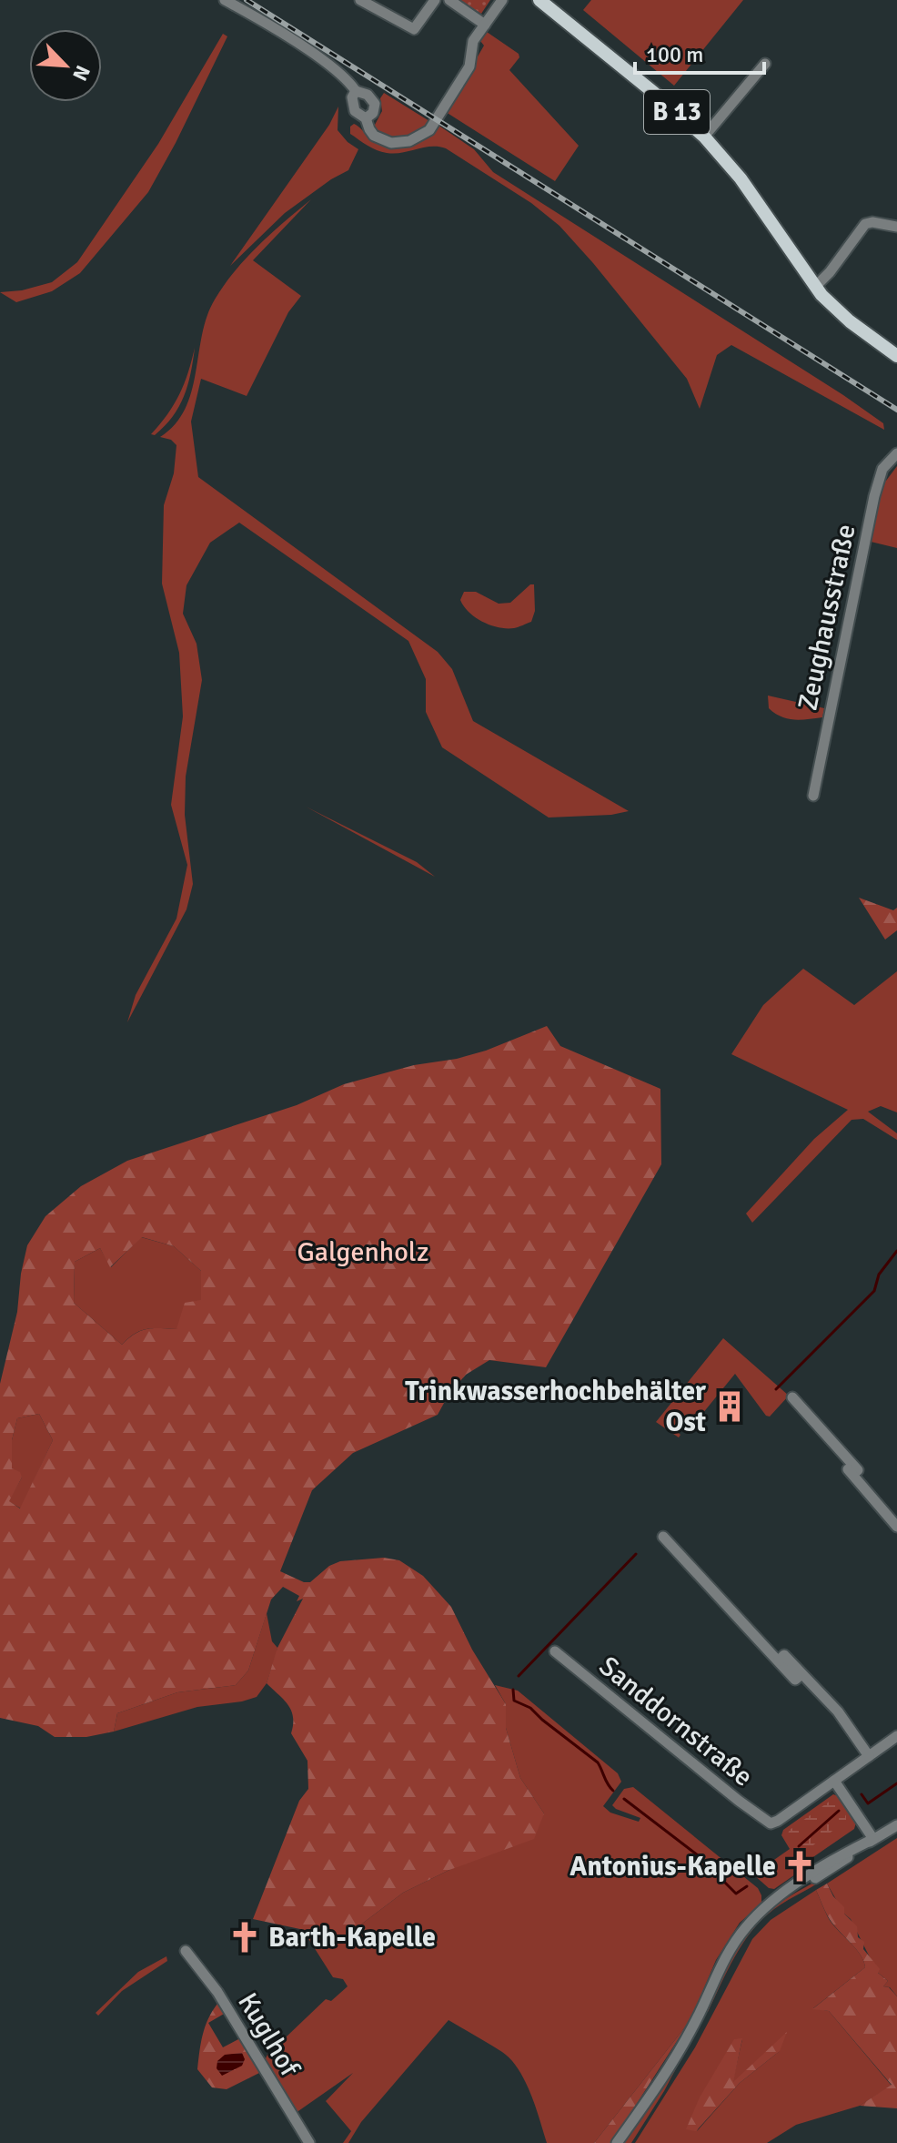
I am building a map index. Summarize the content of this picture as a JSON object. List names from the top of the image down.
{
  "streets": {
    "main road": ["B 13"],
    "street": ["Zeughausstraße", "Sanddornstraße", "Kuglhof"]
  },
  "parks": ["Galgenholz"],
  "places": {
    "building": ["Trinkwasserhochbehälter Ost"],
    "church": ["Antonius-Kapelle", "Barth-Kapelle"]
  },
  "scale_bar": "100 m",
  "north": "bottom right"
}
